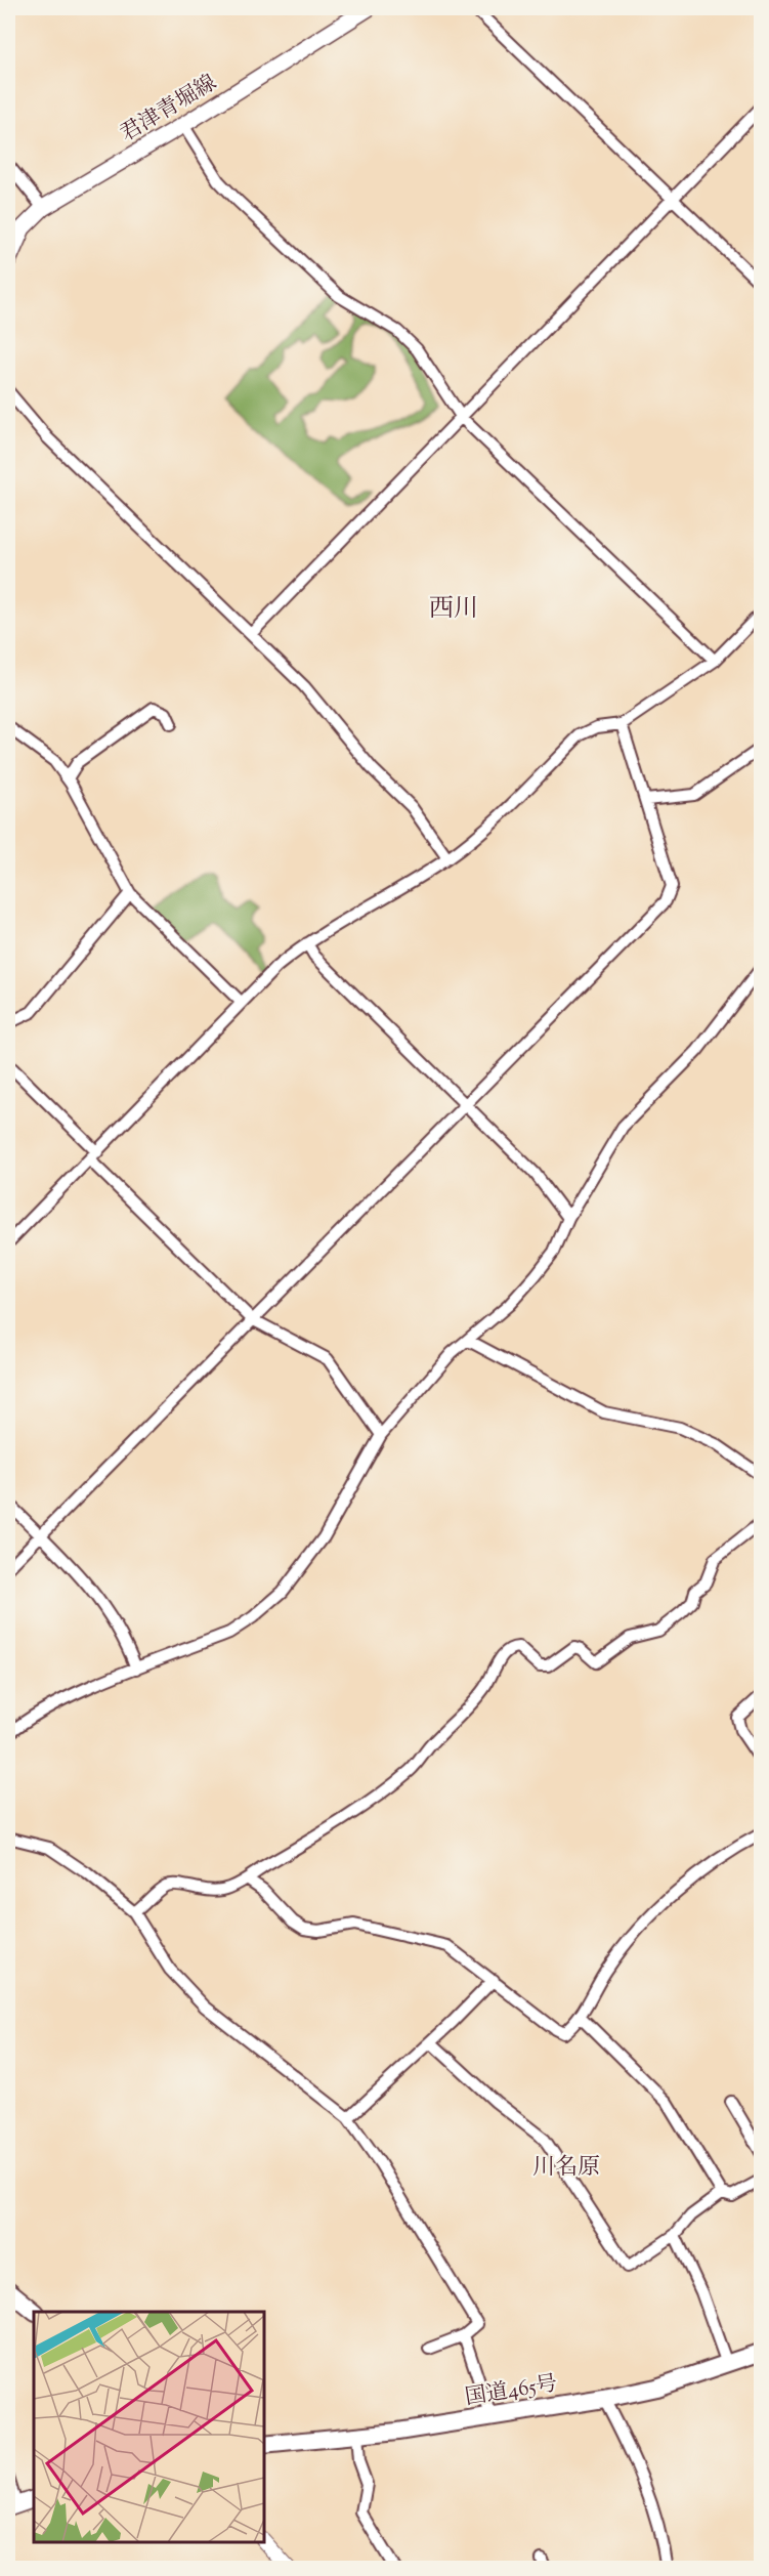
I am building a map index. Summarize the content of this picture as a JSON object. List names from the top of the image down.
{
  "streets": {
    "highway": ["国道465号"],
    "main road": ["君津青堀線"]
  },
  "districts": ["西川", "川名原"]
}
